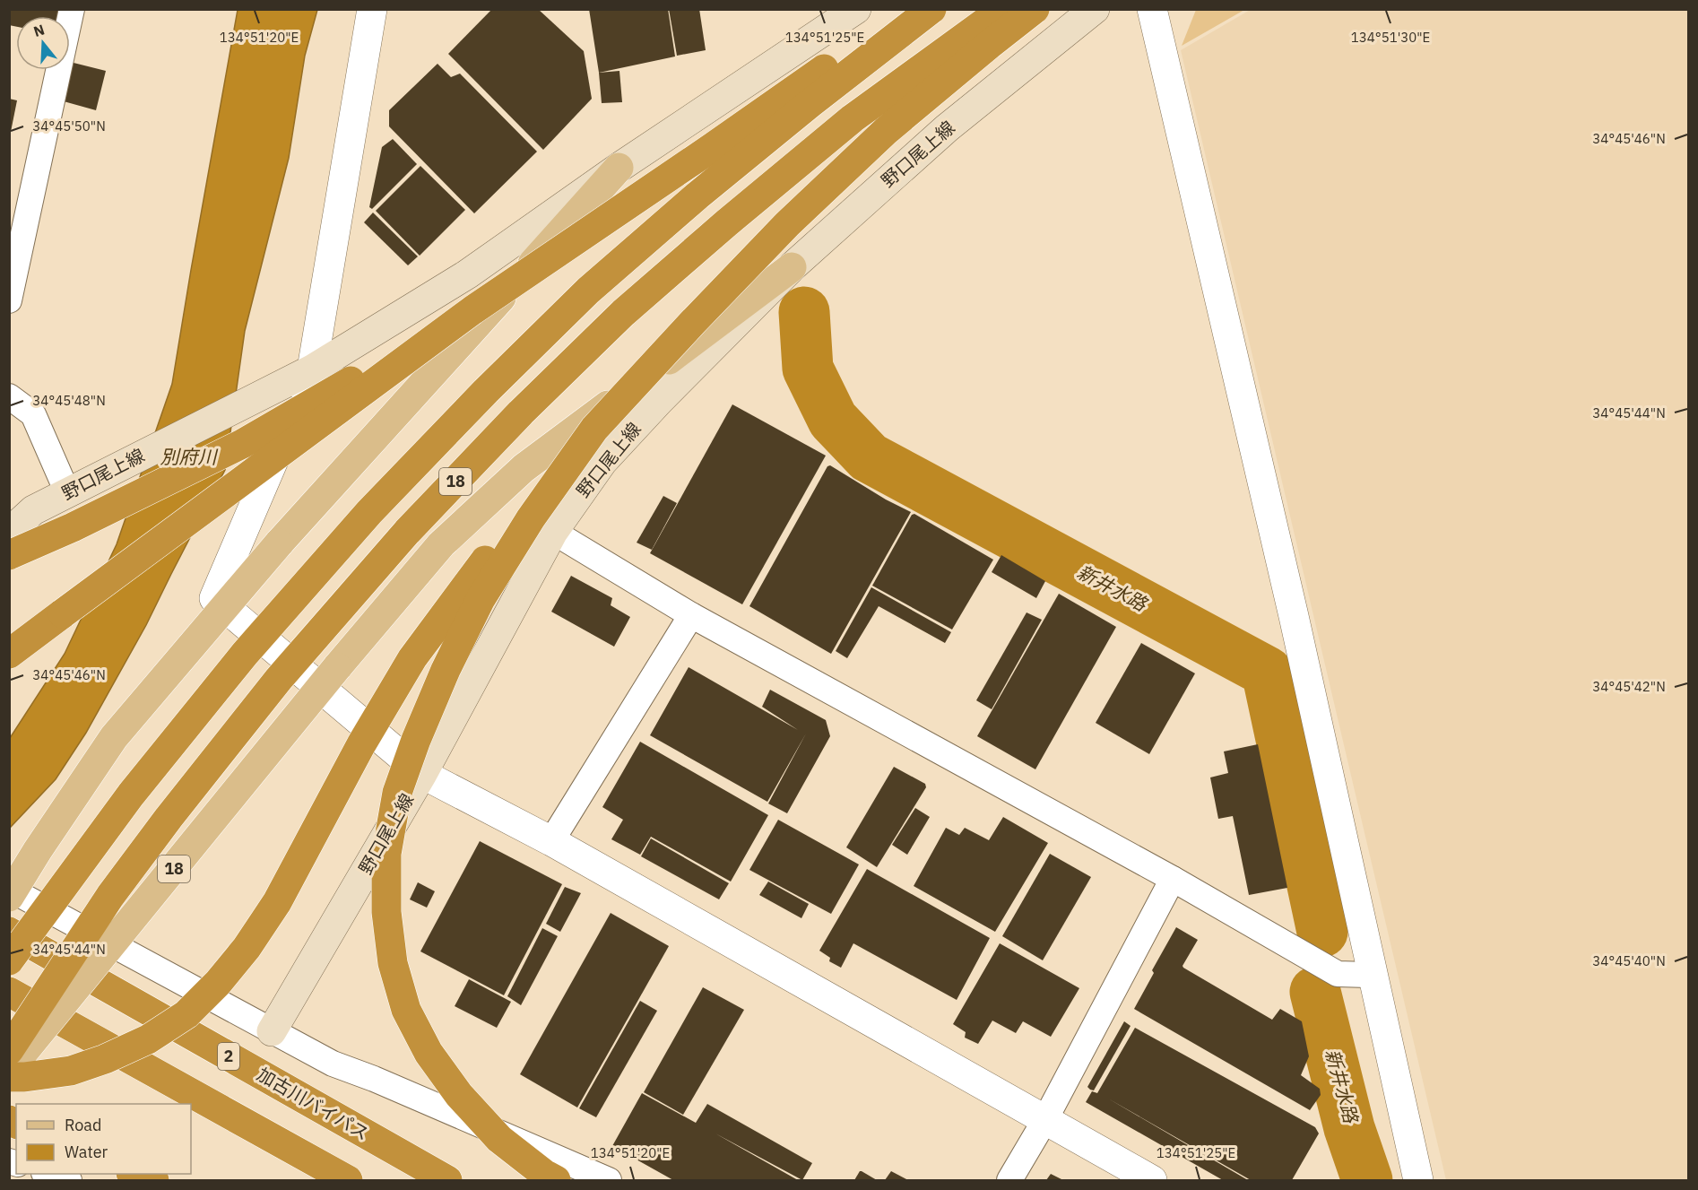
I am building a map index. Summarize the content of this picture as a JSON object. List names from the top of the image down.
{
  "streets": {
    "highway": ["18", "2", "加古川バイパス"],
    "main road": ["野口尾上線"]
  },
  "crossings": [
    ["野口尾上線", "18"]
  ],
  "water": ["別府川", "新井水路"],
  "legend": ["Road", "Water"],
  "north": "top",
  "coordinates": [
    "134°51'20\"E",
    "134°51'25\"E",
    "134°51'30\"E",
    "34°45'50\"N",
    "34°45'46\"N",
    "34°45'48\"N",
    "34°45'44\"N",
    "34°45'42\"N",
    "34°45'40\"N"
  ]
}
